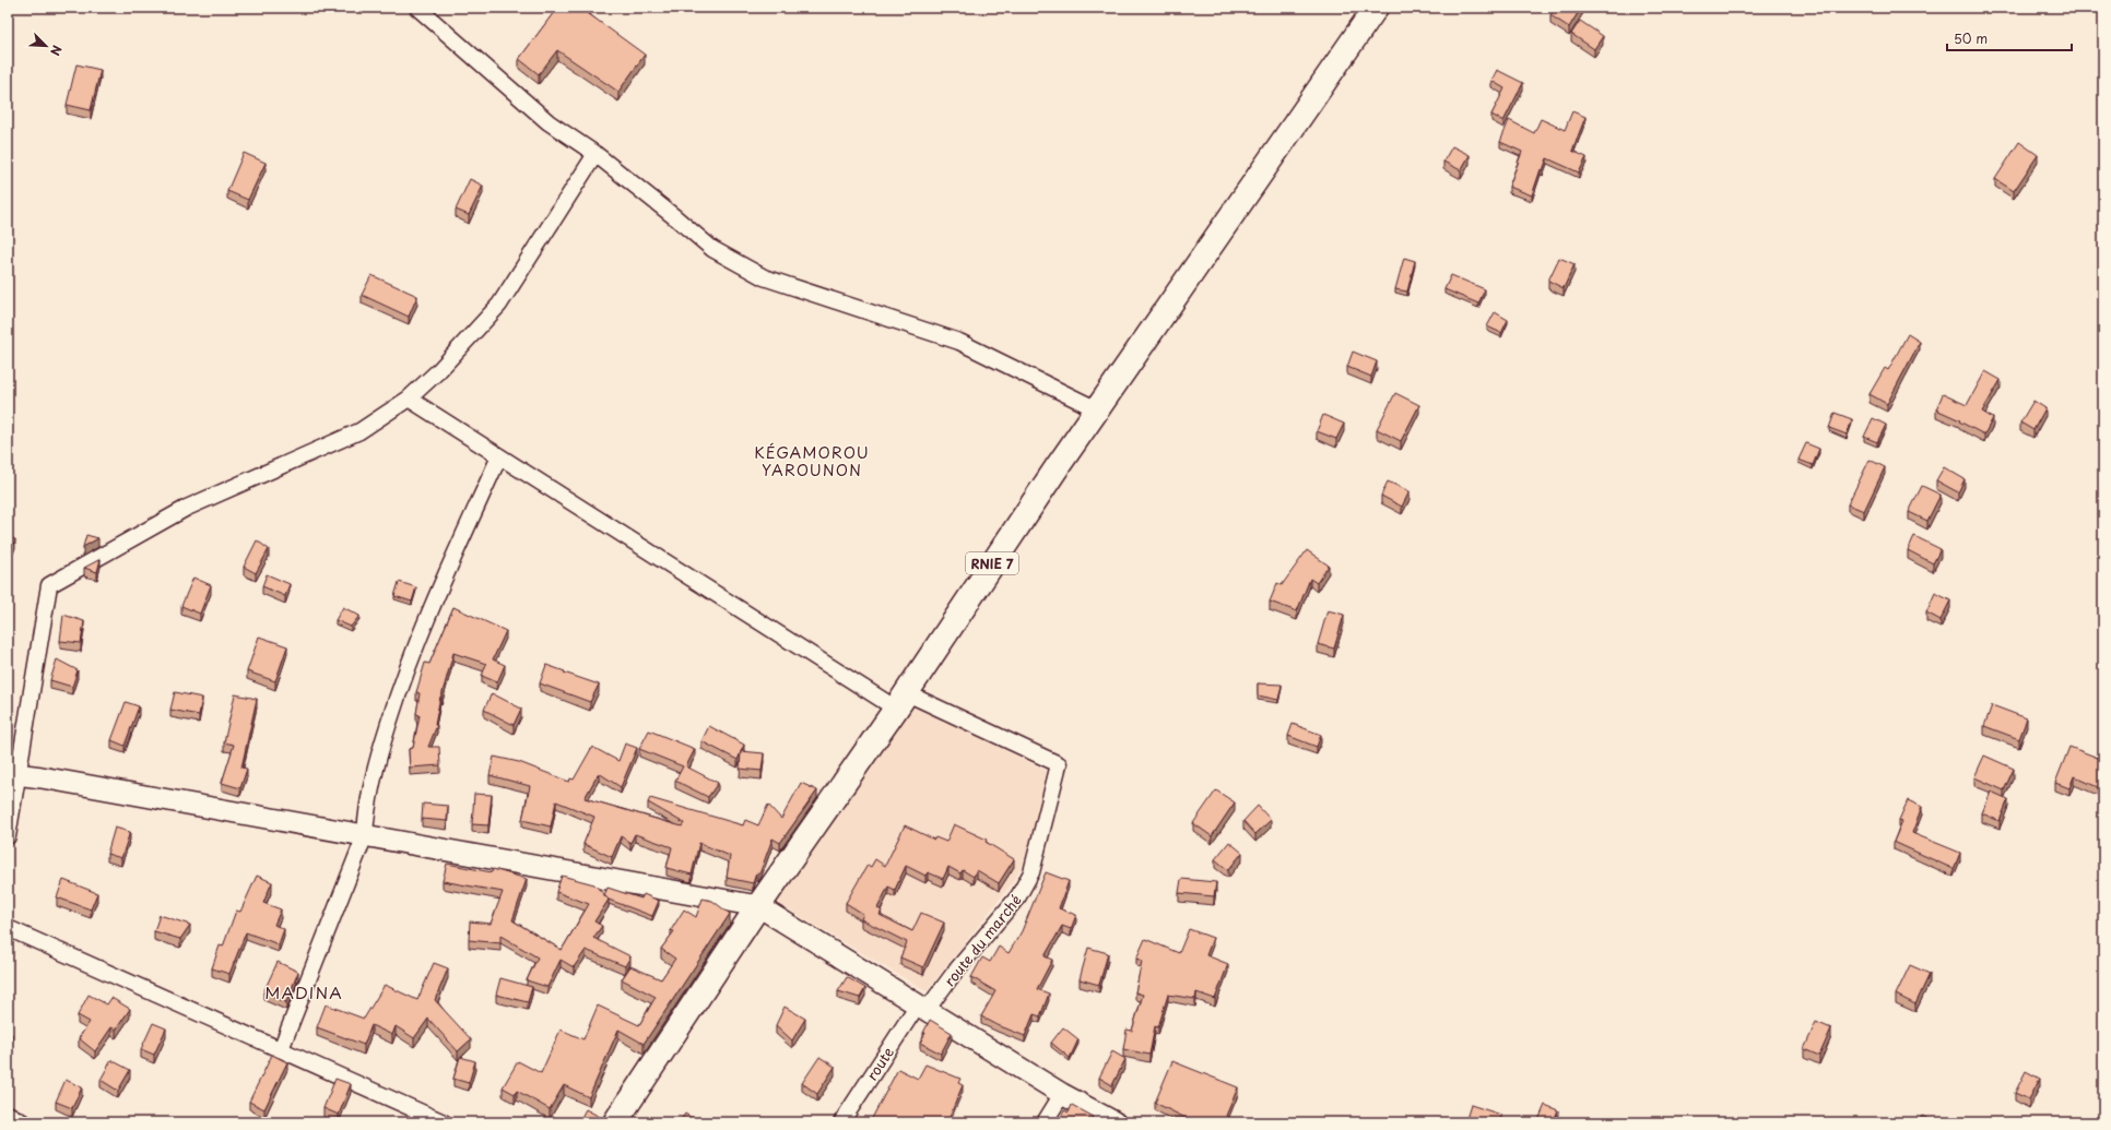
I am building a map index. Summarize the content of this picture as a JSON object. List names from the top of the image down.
{
  "streets": {
    "main road": ["RNIE 7"],
    "street": ["route du marché", "route"]
  },
  "crossings": [
    ["RNIE 7", "route du marché"],
    ["route du marché", "route"]
  ],
  "districts": ["KÉGAMOROU YAROUNON", "MADINA"],
  "scale_bar": "50 m",
  "north": "bottom right"
}
